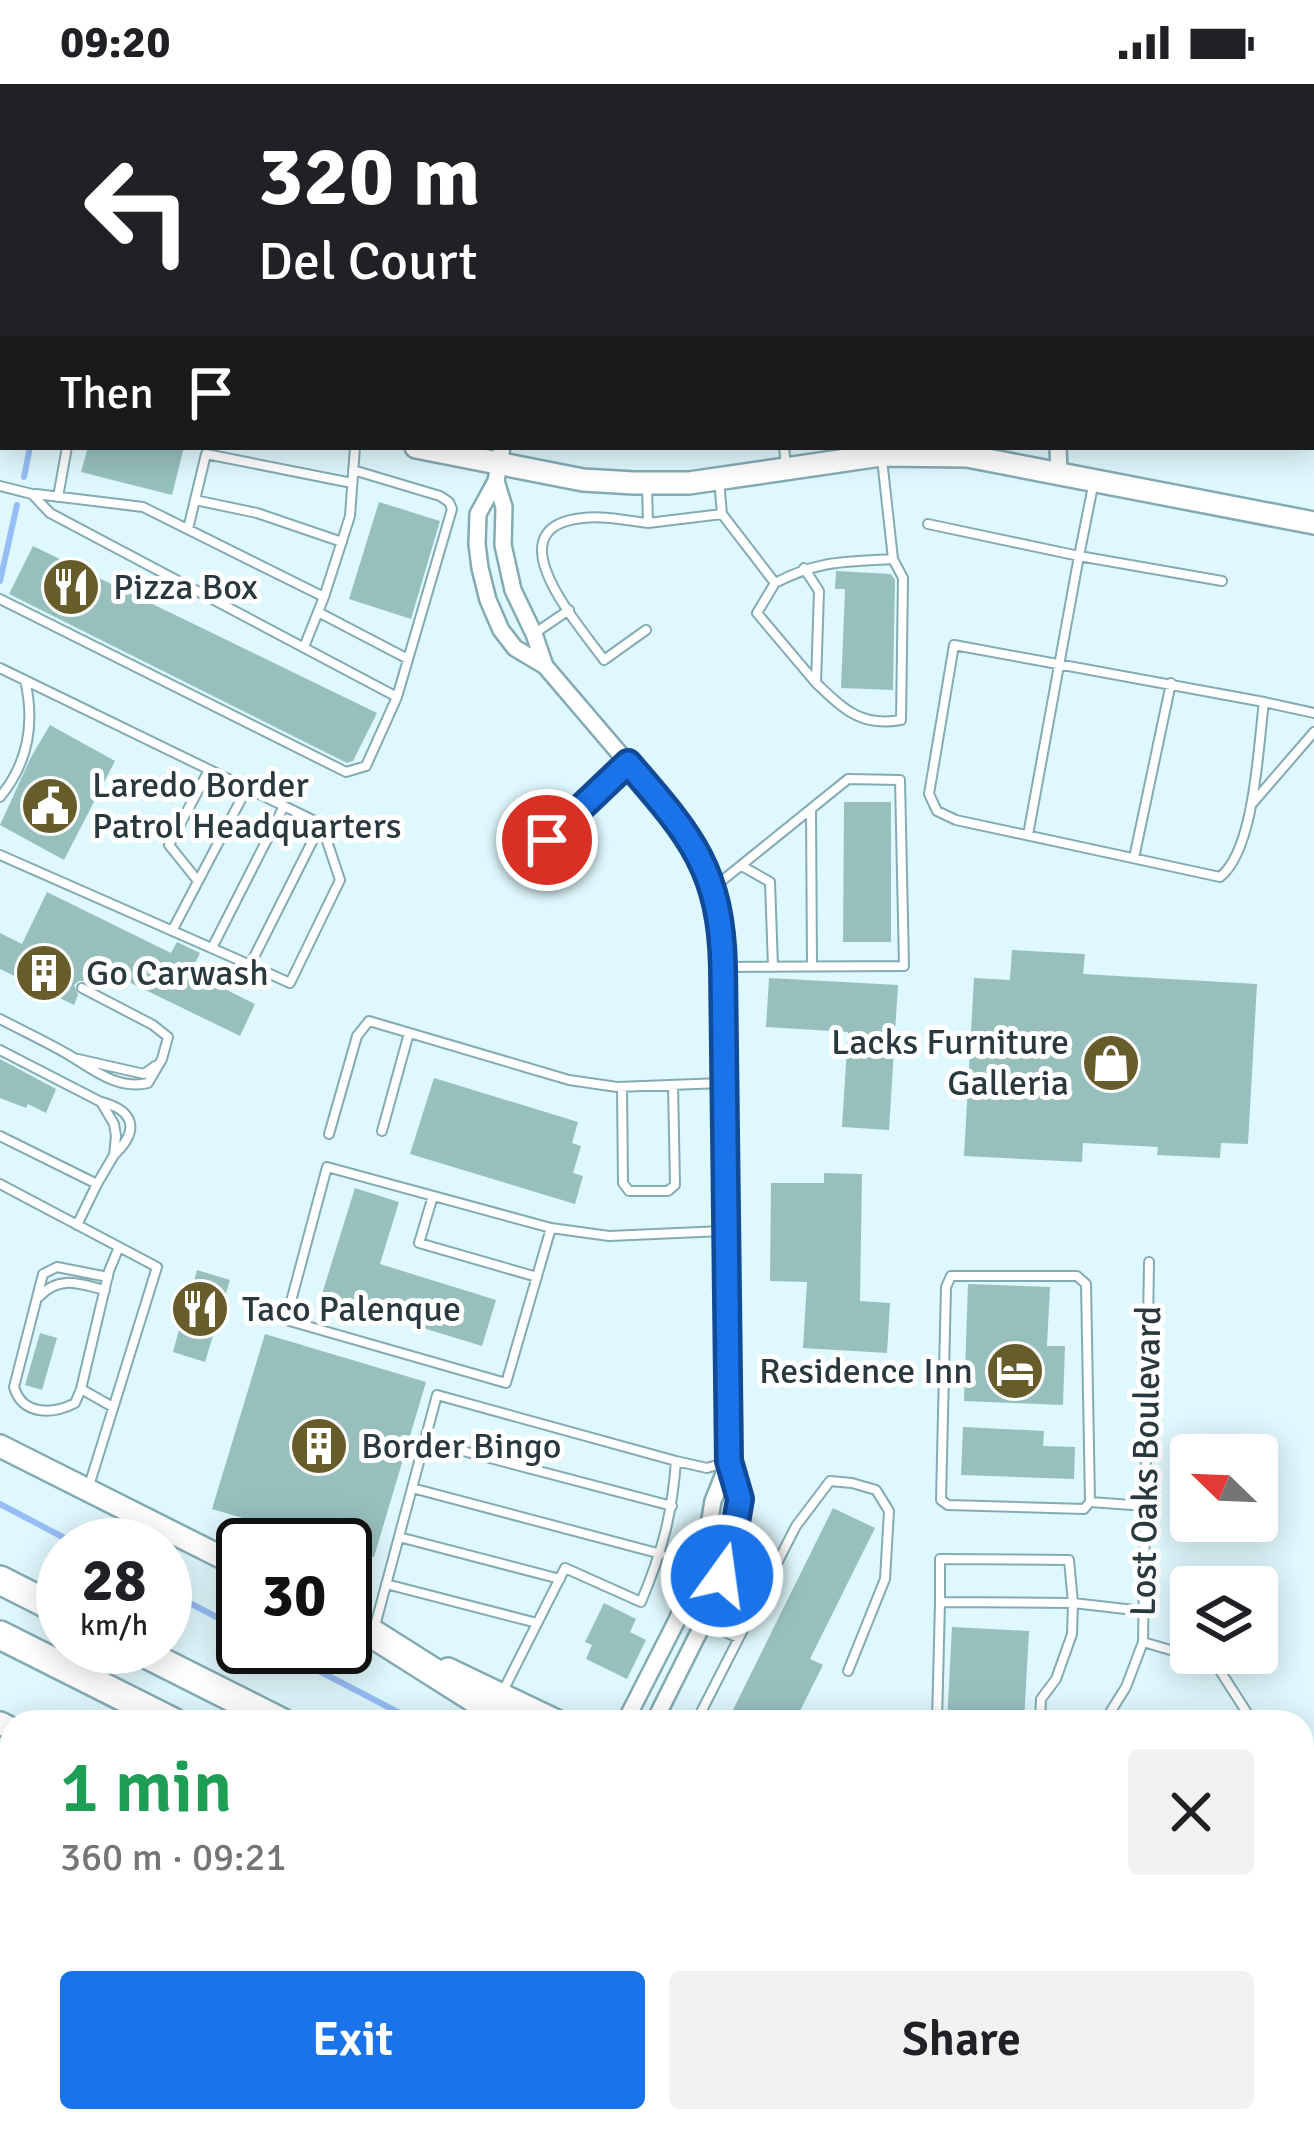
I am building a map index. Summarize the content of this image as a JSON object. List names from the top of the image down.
{
  "streets": {
    "lane": ["Lost Oaks Boulevard"]
  },
  "places": {
    "restaurant": ["Pizza Box", "Taco Palenque"],
    "public building": ["Laredo Border Patrol Headquarters"],
    "building": ["Go Carwash", "Border Bingo"],
    "shop": ["Lacks Furniture Galleria"],
    "hotel": ["Residence Inn"]
  },
  "north": "top left",
  "page": {
    "status": "09:20",
    "turn": ["320 m", "Del Court"],
    "then": "Then",
    "speed": "28 km/h",
    "limit": "30",
    "heading": ["1 min", "360 m · 09:21"],
    "buttons": ["Exit", "Share"]
  }
}
